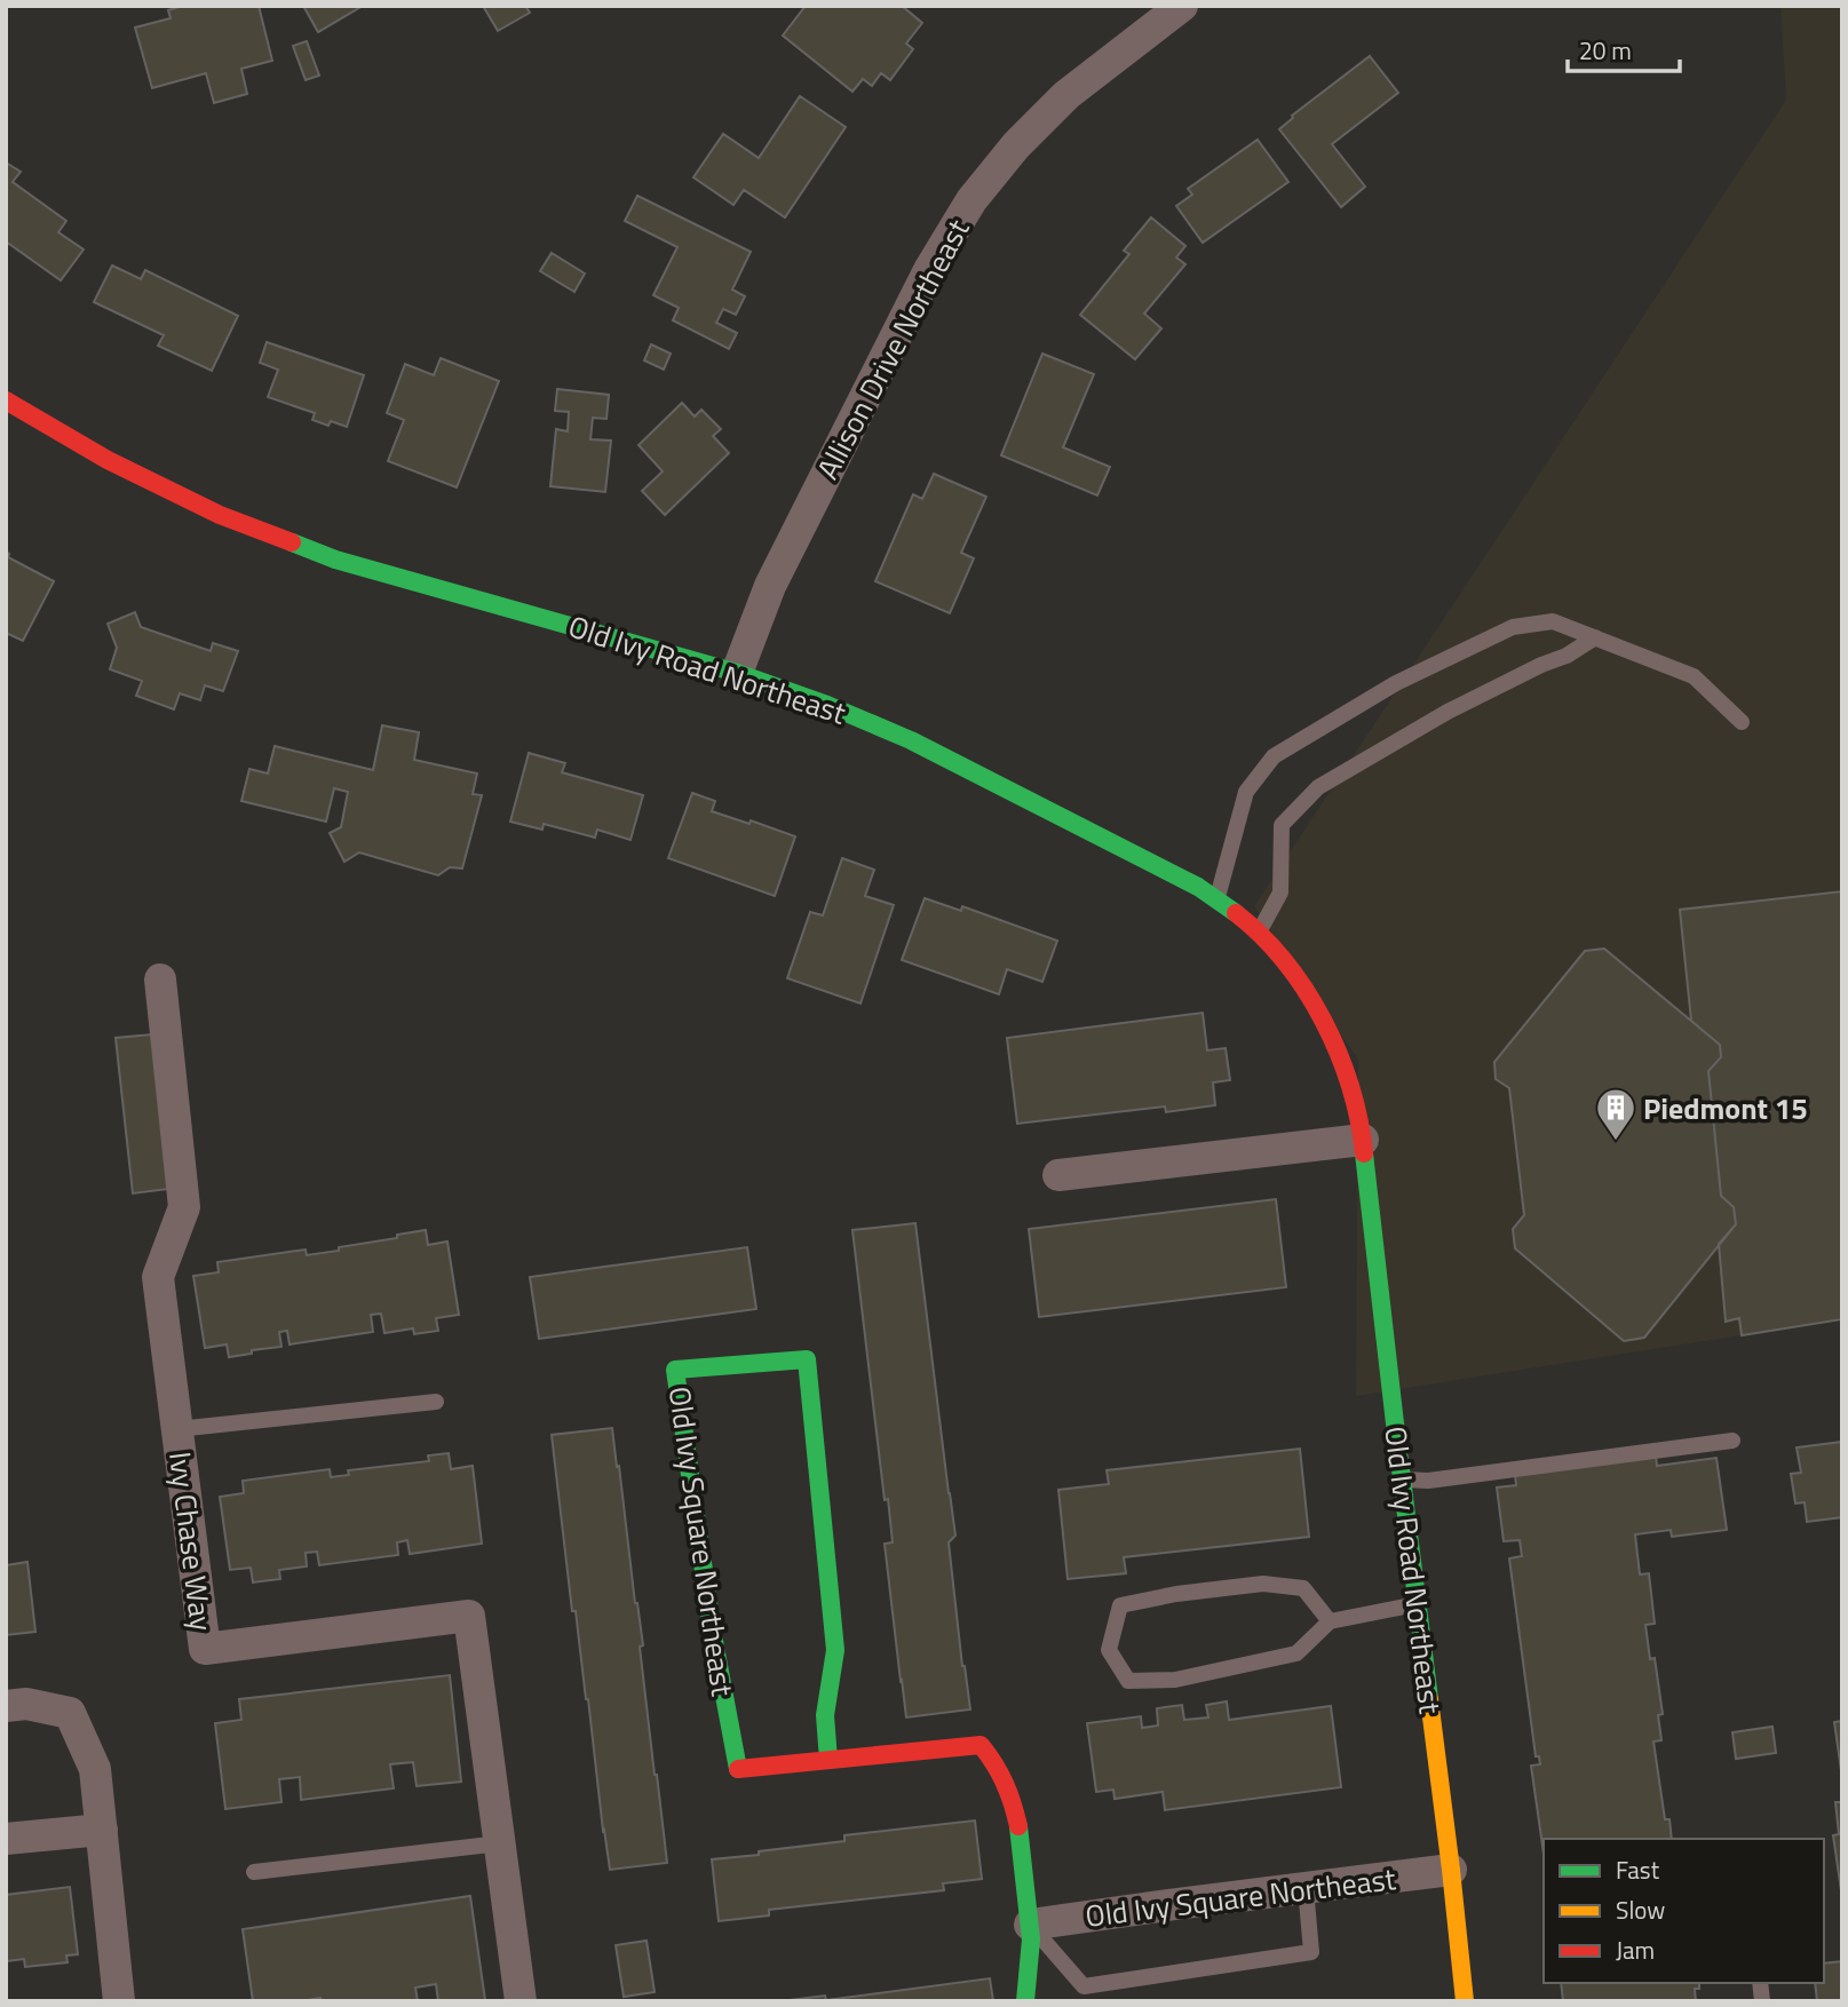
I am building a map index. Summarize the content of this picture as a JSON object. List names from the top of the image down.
{
  "streets": {
    "street": [
      "Allison Drive Northeast",
      "Old Ivy Road Northeast",
      "Ivy Chase Way",
      "Old Ivy Square Northeast"
    ]
  },
  "crossings": [
    ["Allison Drive Northeast", "Old Ivy Road Northeast"],
    ["Old Ivy Road Northeast", "Old Ivy Square Northeast"]
  ],
  "places": {
    "building": ["Piedmont 15"]
  },
  "legend": ["Fast", "Slow", "Jam"],
  "scale_bar": "20 m"
}
